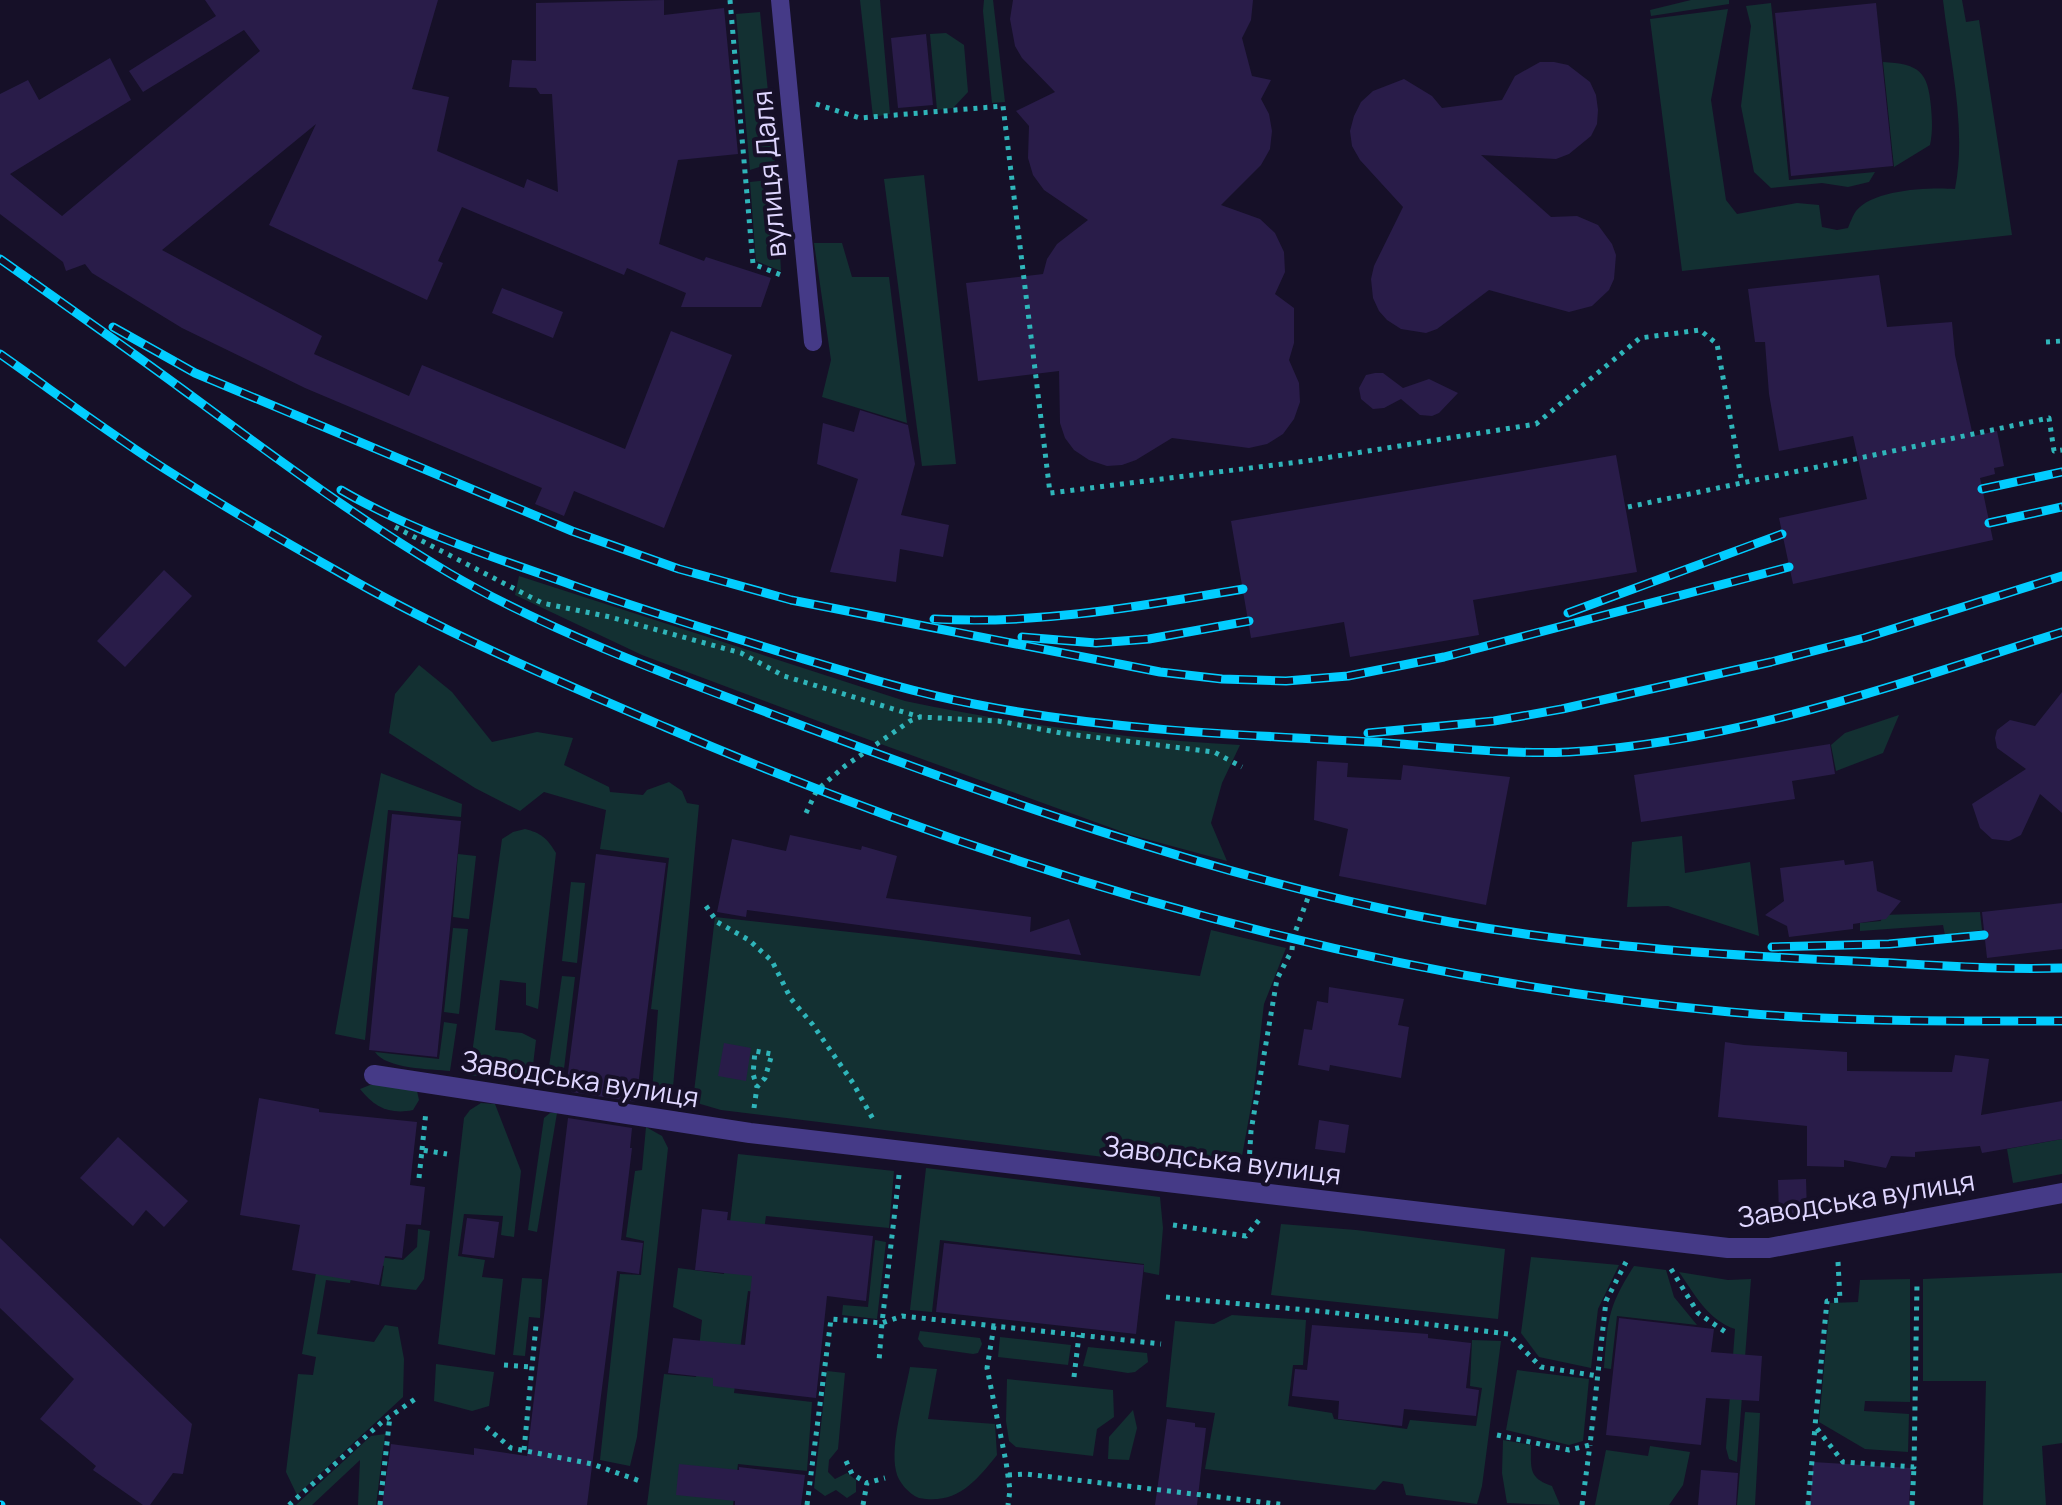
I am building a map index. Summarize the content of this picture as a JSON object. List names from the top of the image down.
{
  "streets": {
    "street": ["Заводська вулиця"],
    "lane": ["вулиця Даля"]
  }
}
